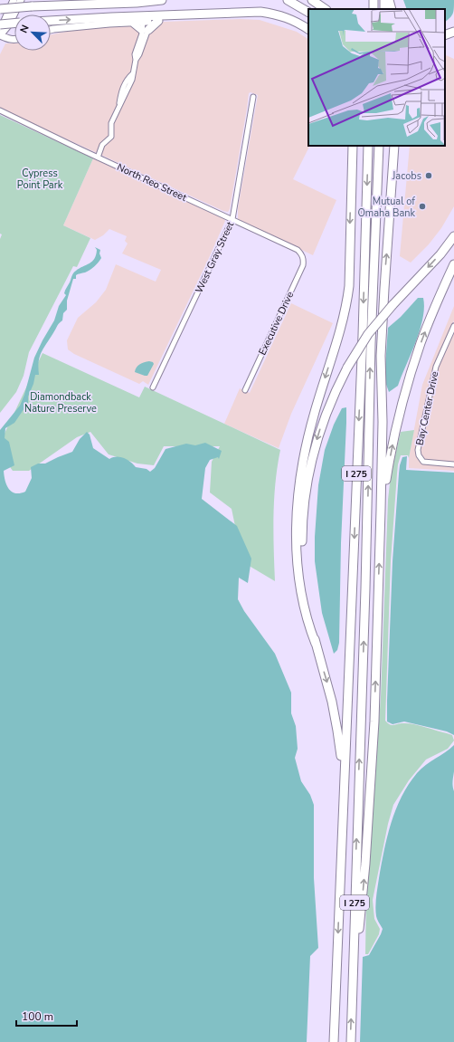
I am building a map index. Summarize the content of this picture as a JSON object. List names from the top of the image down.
{
  "streets": {
    "highway": ["I 275"],
    "street": [
      "North Reo Street",
      "West Gray Street",
      "Executive Drive",
      "Bay Center Drive"
    ]
  },
  "crossings": [
    ["North Reo Street", "West Gray Street"],
    ["North Reo Street", "Executive Drive"]
  ],
  "parks": ["Cypress Point Park", "Diamondback Nature Preserve"],
  "places": ["Jacobs", "Mutual of Omaha Bank"],
  "scale_bar": "100 m",
  "north": "top left"
}
